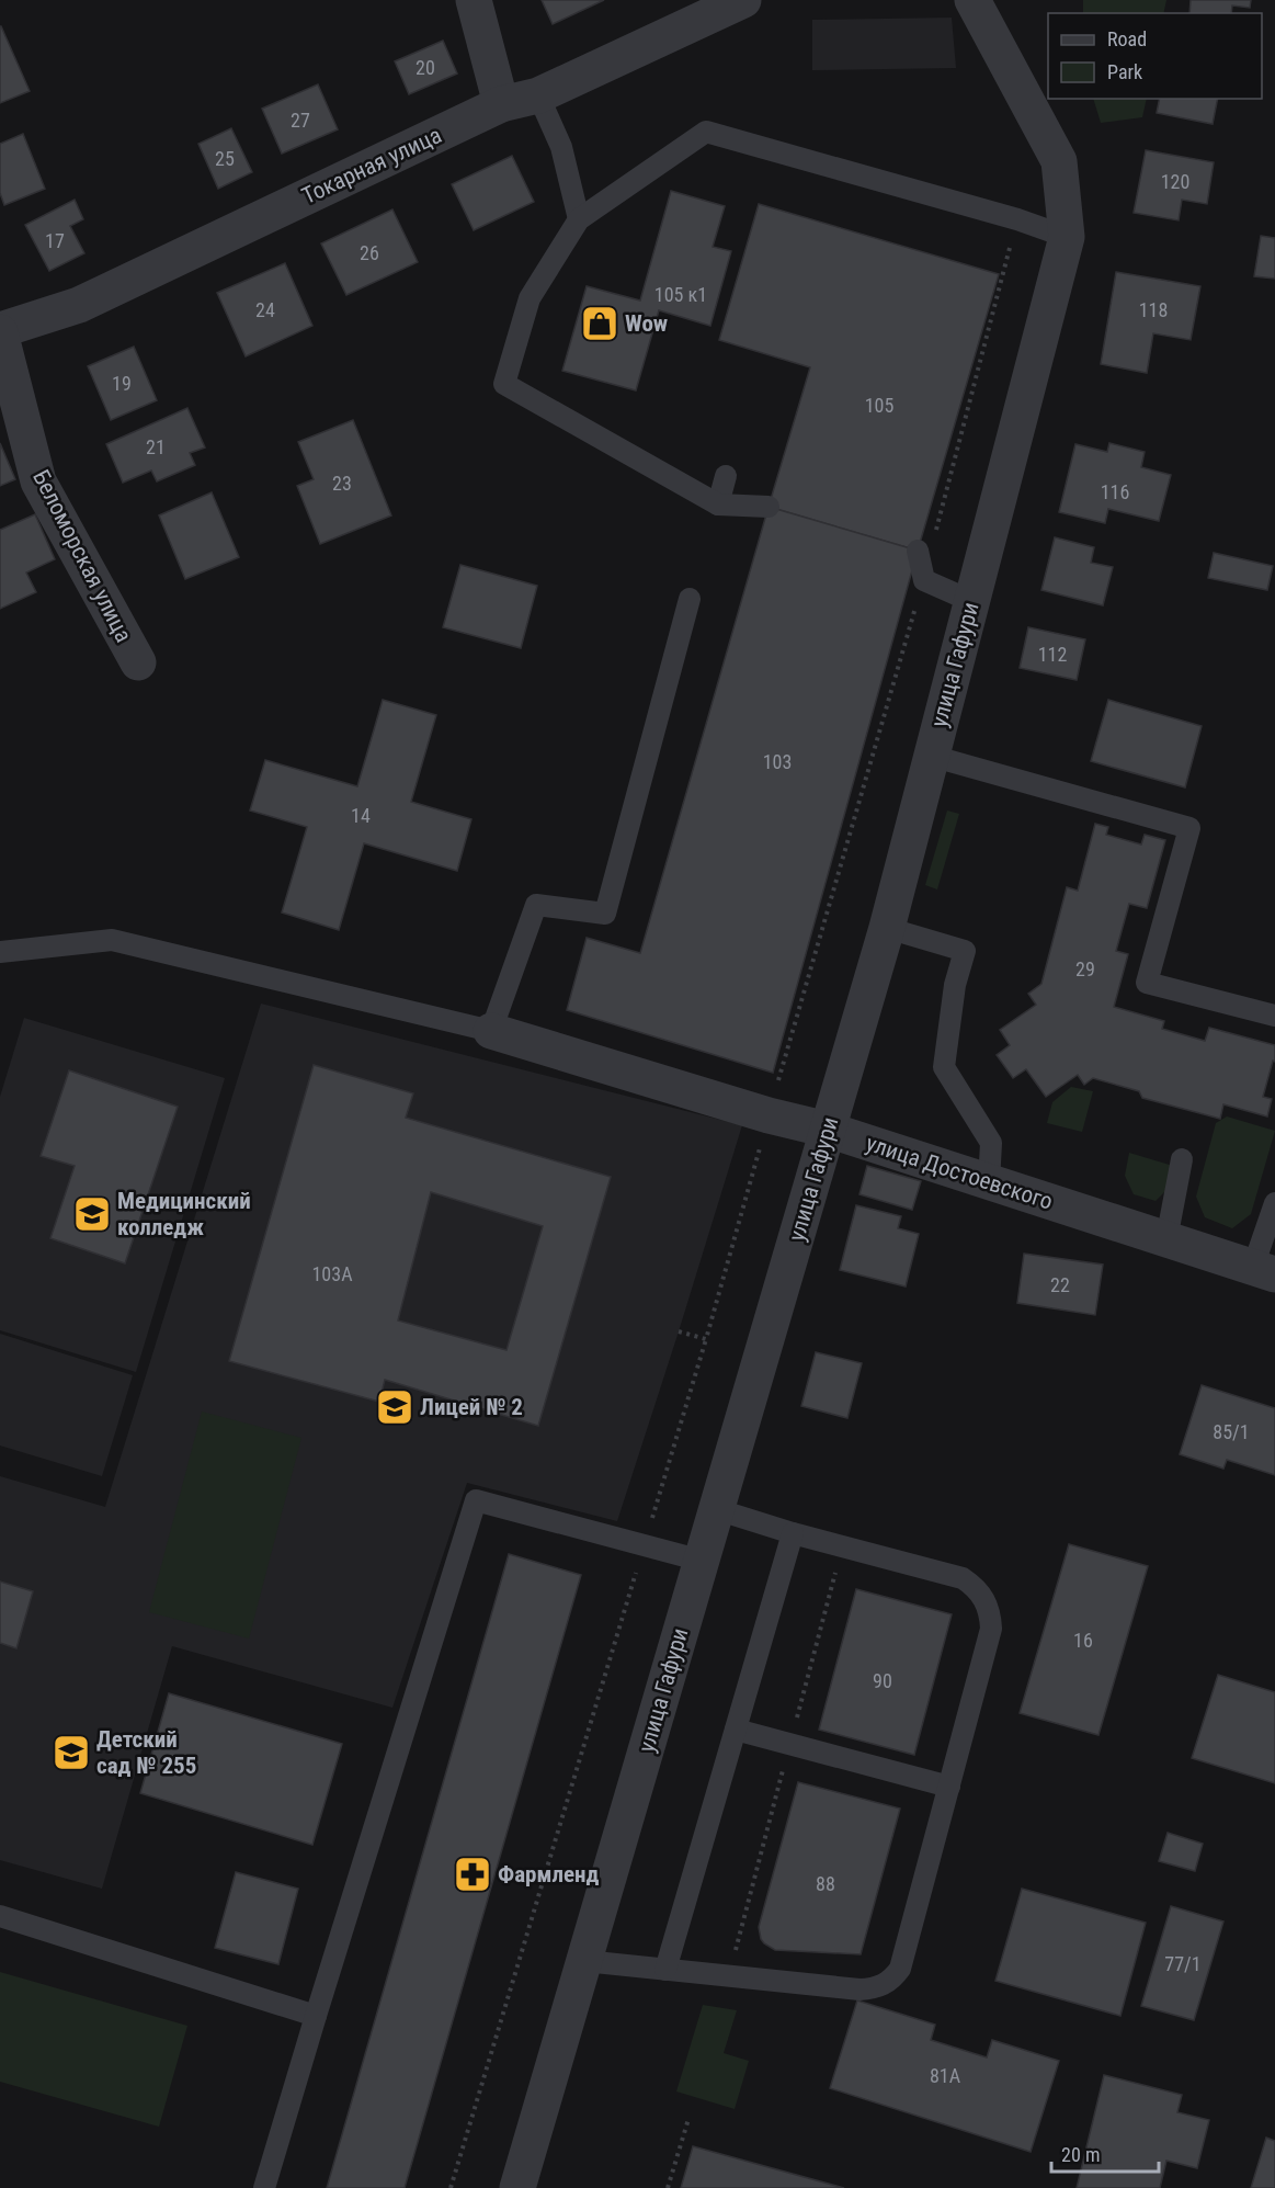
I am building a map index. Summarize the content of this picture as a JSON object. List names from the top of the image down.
{
  "streets": {
    "street": [
      "Токарная улица",
      "Беломорская улица",
      "улица Гафури",
      "улица Достоевского"
    ]
  },
  "crossings": [
    ["Токарная улица", "Беломорская улица"],
    ["улица Гафури", "улица Достоевского"]
  ],
  "places": {
    "shop": ["Wow"],
    "school or university": ["Медицинский колледж", "Лицей № 2", "Детский сад № 255"],
    "pharmacy": ["Фармленд"]
  },
  "house_numbers": [
    "20",
    "27",
    "25",
    "120",
    "17",
    "26",
    "105 к1",
    "24",
    "118",
    "19",
    "105",
    "21",
    "23",
    "116",
    "112",
    "103",
    "14",
    "29",
    "103А",
    "22",
    "85/1",
    "16",
    "90",
    "88",
    "77/1",
    "81А"
  ],
  "legend": ["Road", "Park"],
  "scale_bar": "20 m"
}
